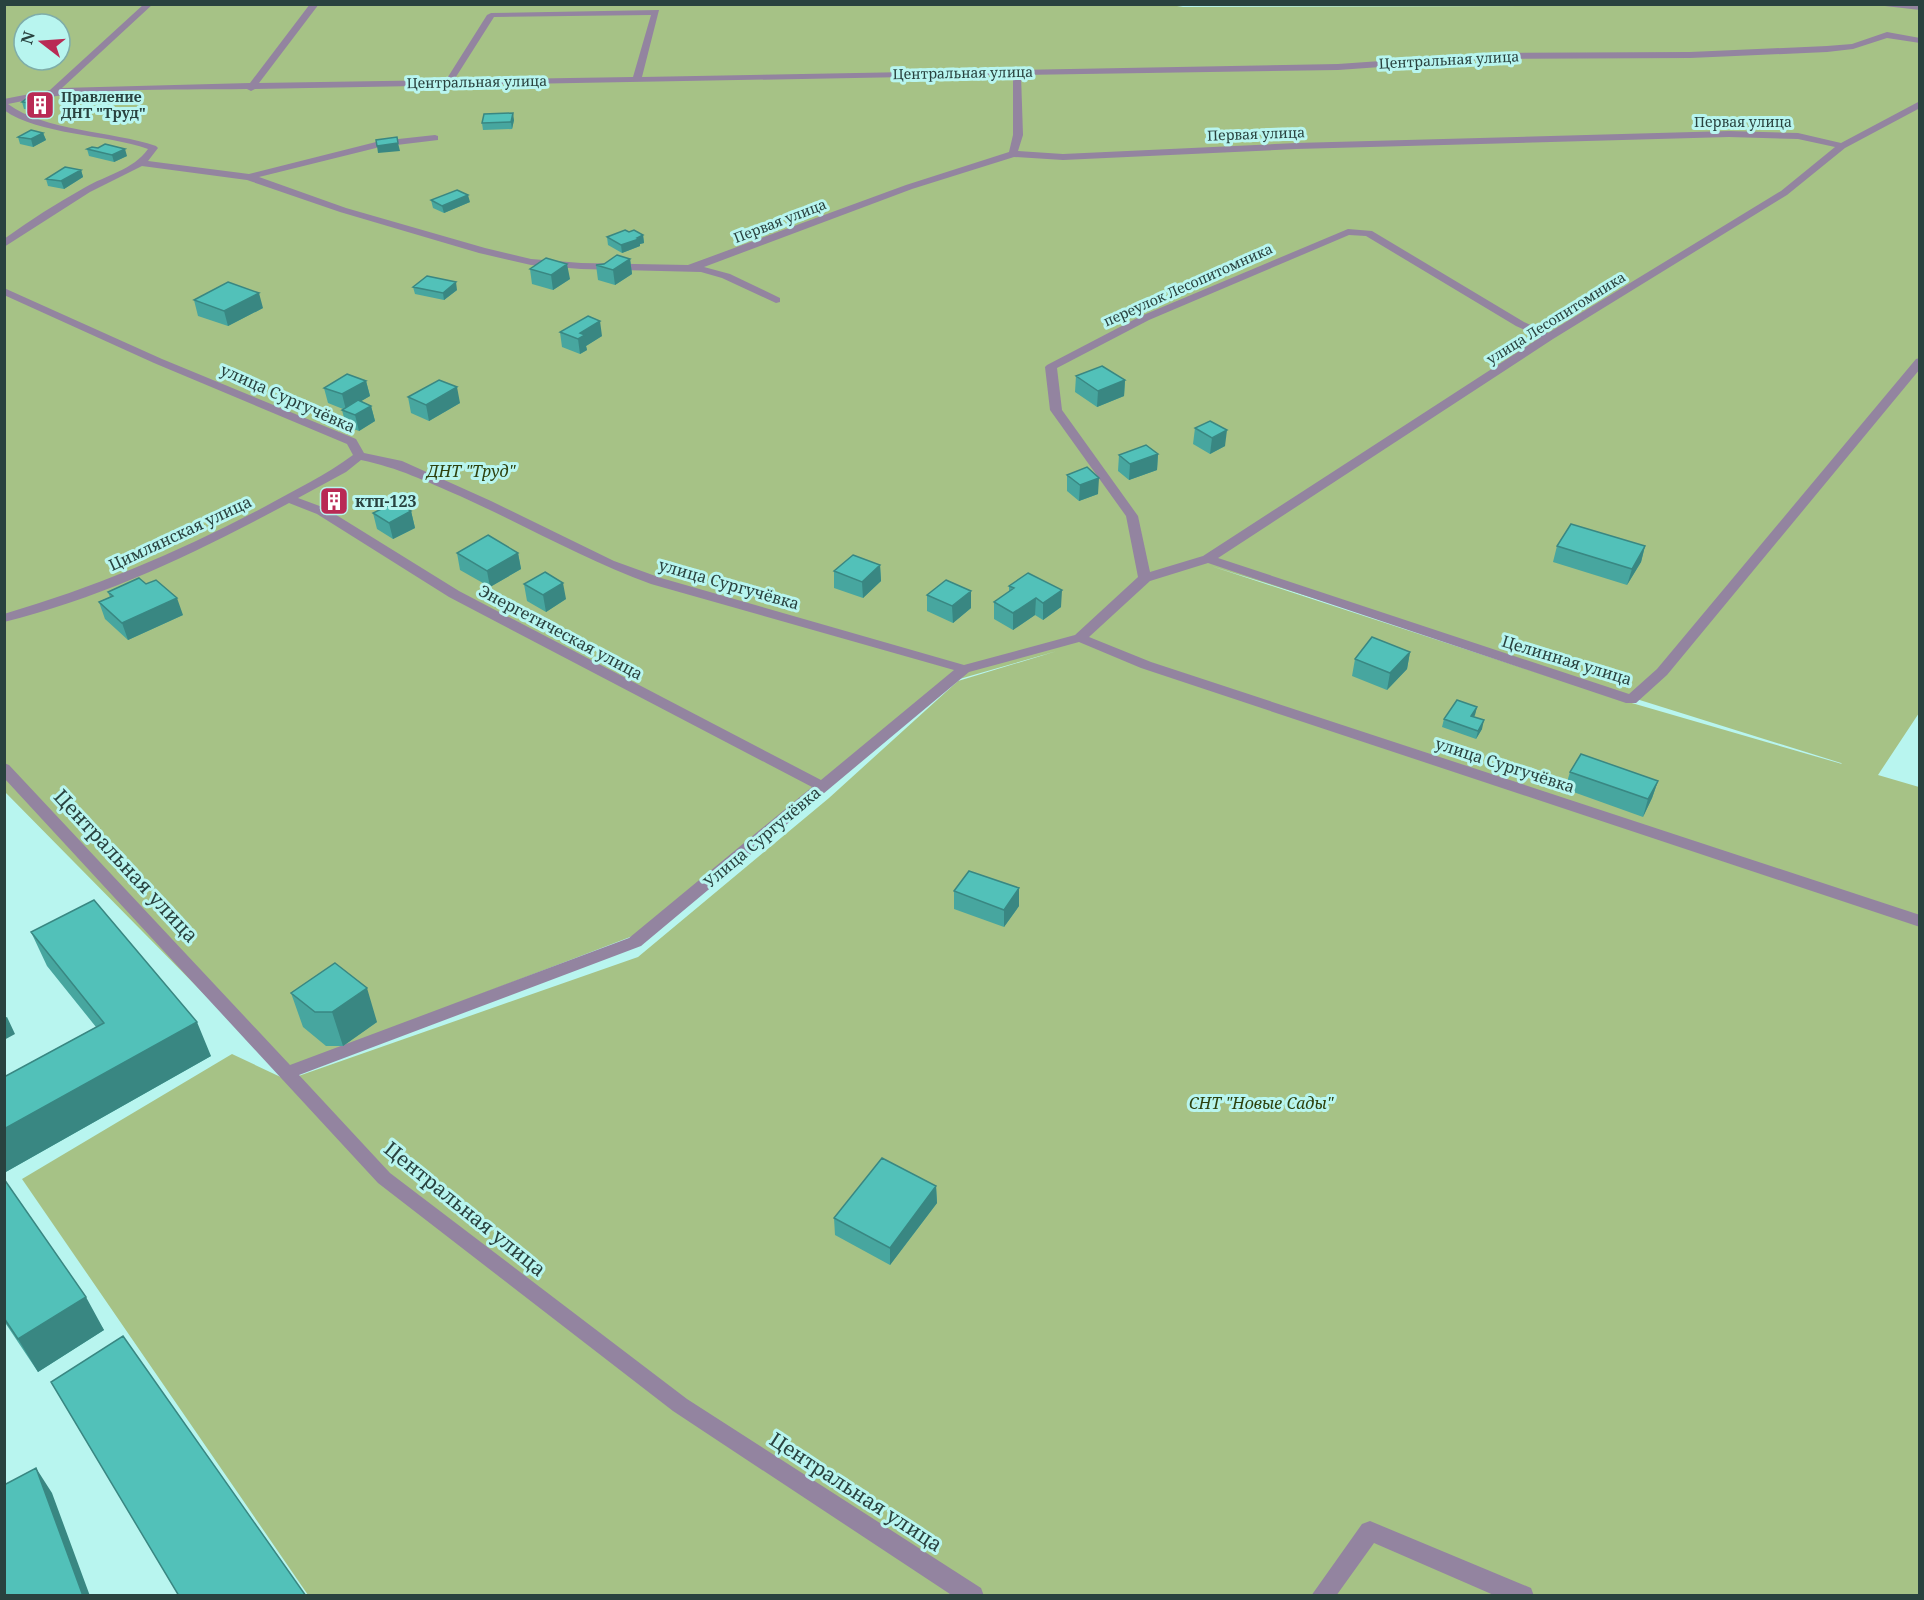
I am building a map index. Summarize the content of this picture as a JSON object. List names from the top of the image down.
{
  "streets": {
    "street": [
      "Центральная улица",
      "Первая улица",
      "переулок Лесопитомника",
      "улица Лесопитомника",
      "улица Сургучёвка",
      "Цимлянская улица",
      "Энергетическая улица",
      "Целинная улица",
      "Улица Сургучёвка"
    ]
  },
  "crossings": [
    ["Центральная улица", "Улица Сургучёвка"],
    ["Первая улица", "улица Лесопитомника"],
    ["переулок Лесопитомника", "улица Лесопитомника"],
    ["переулок Лесопитомника", "Улица Сургучёвка"],
    ["улица Лесопитомника", "Целинная улица"],
    ["улица Лесопитомника", "Улица Сургучёвка"],
    ["улица Сургучёвка", "Цимлянская улица"],
    ["улица Сургучёвка", "Улица Сургучёвка"],
    ["Цимлянская улица", "Энергетическая улица"],
    ["Энергетическая улица", "Улица Сургучёвка"],
    ["Целинная улица", "Улица Сургучёвка"]
  ],
  "parks": ["ДНТ \"Труд\"", "СНТ \"Новые Сады\""],
  "places": {
    "building": ["Правление ДНТ \"Труд\"", "ктп-123"]
  },
  "north": "left"
}
